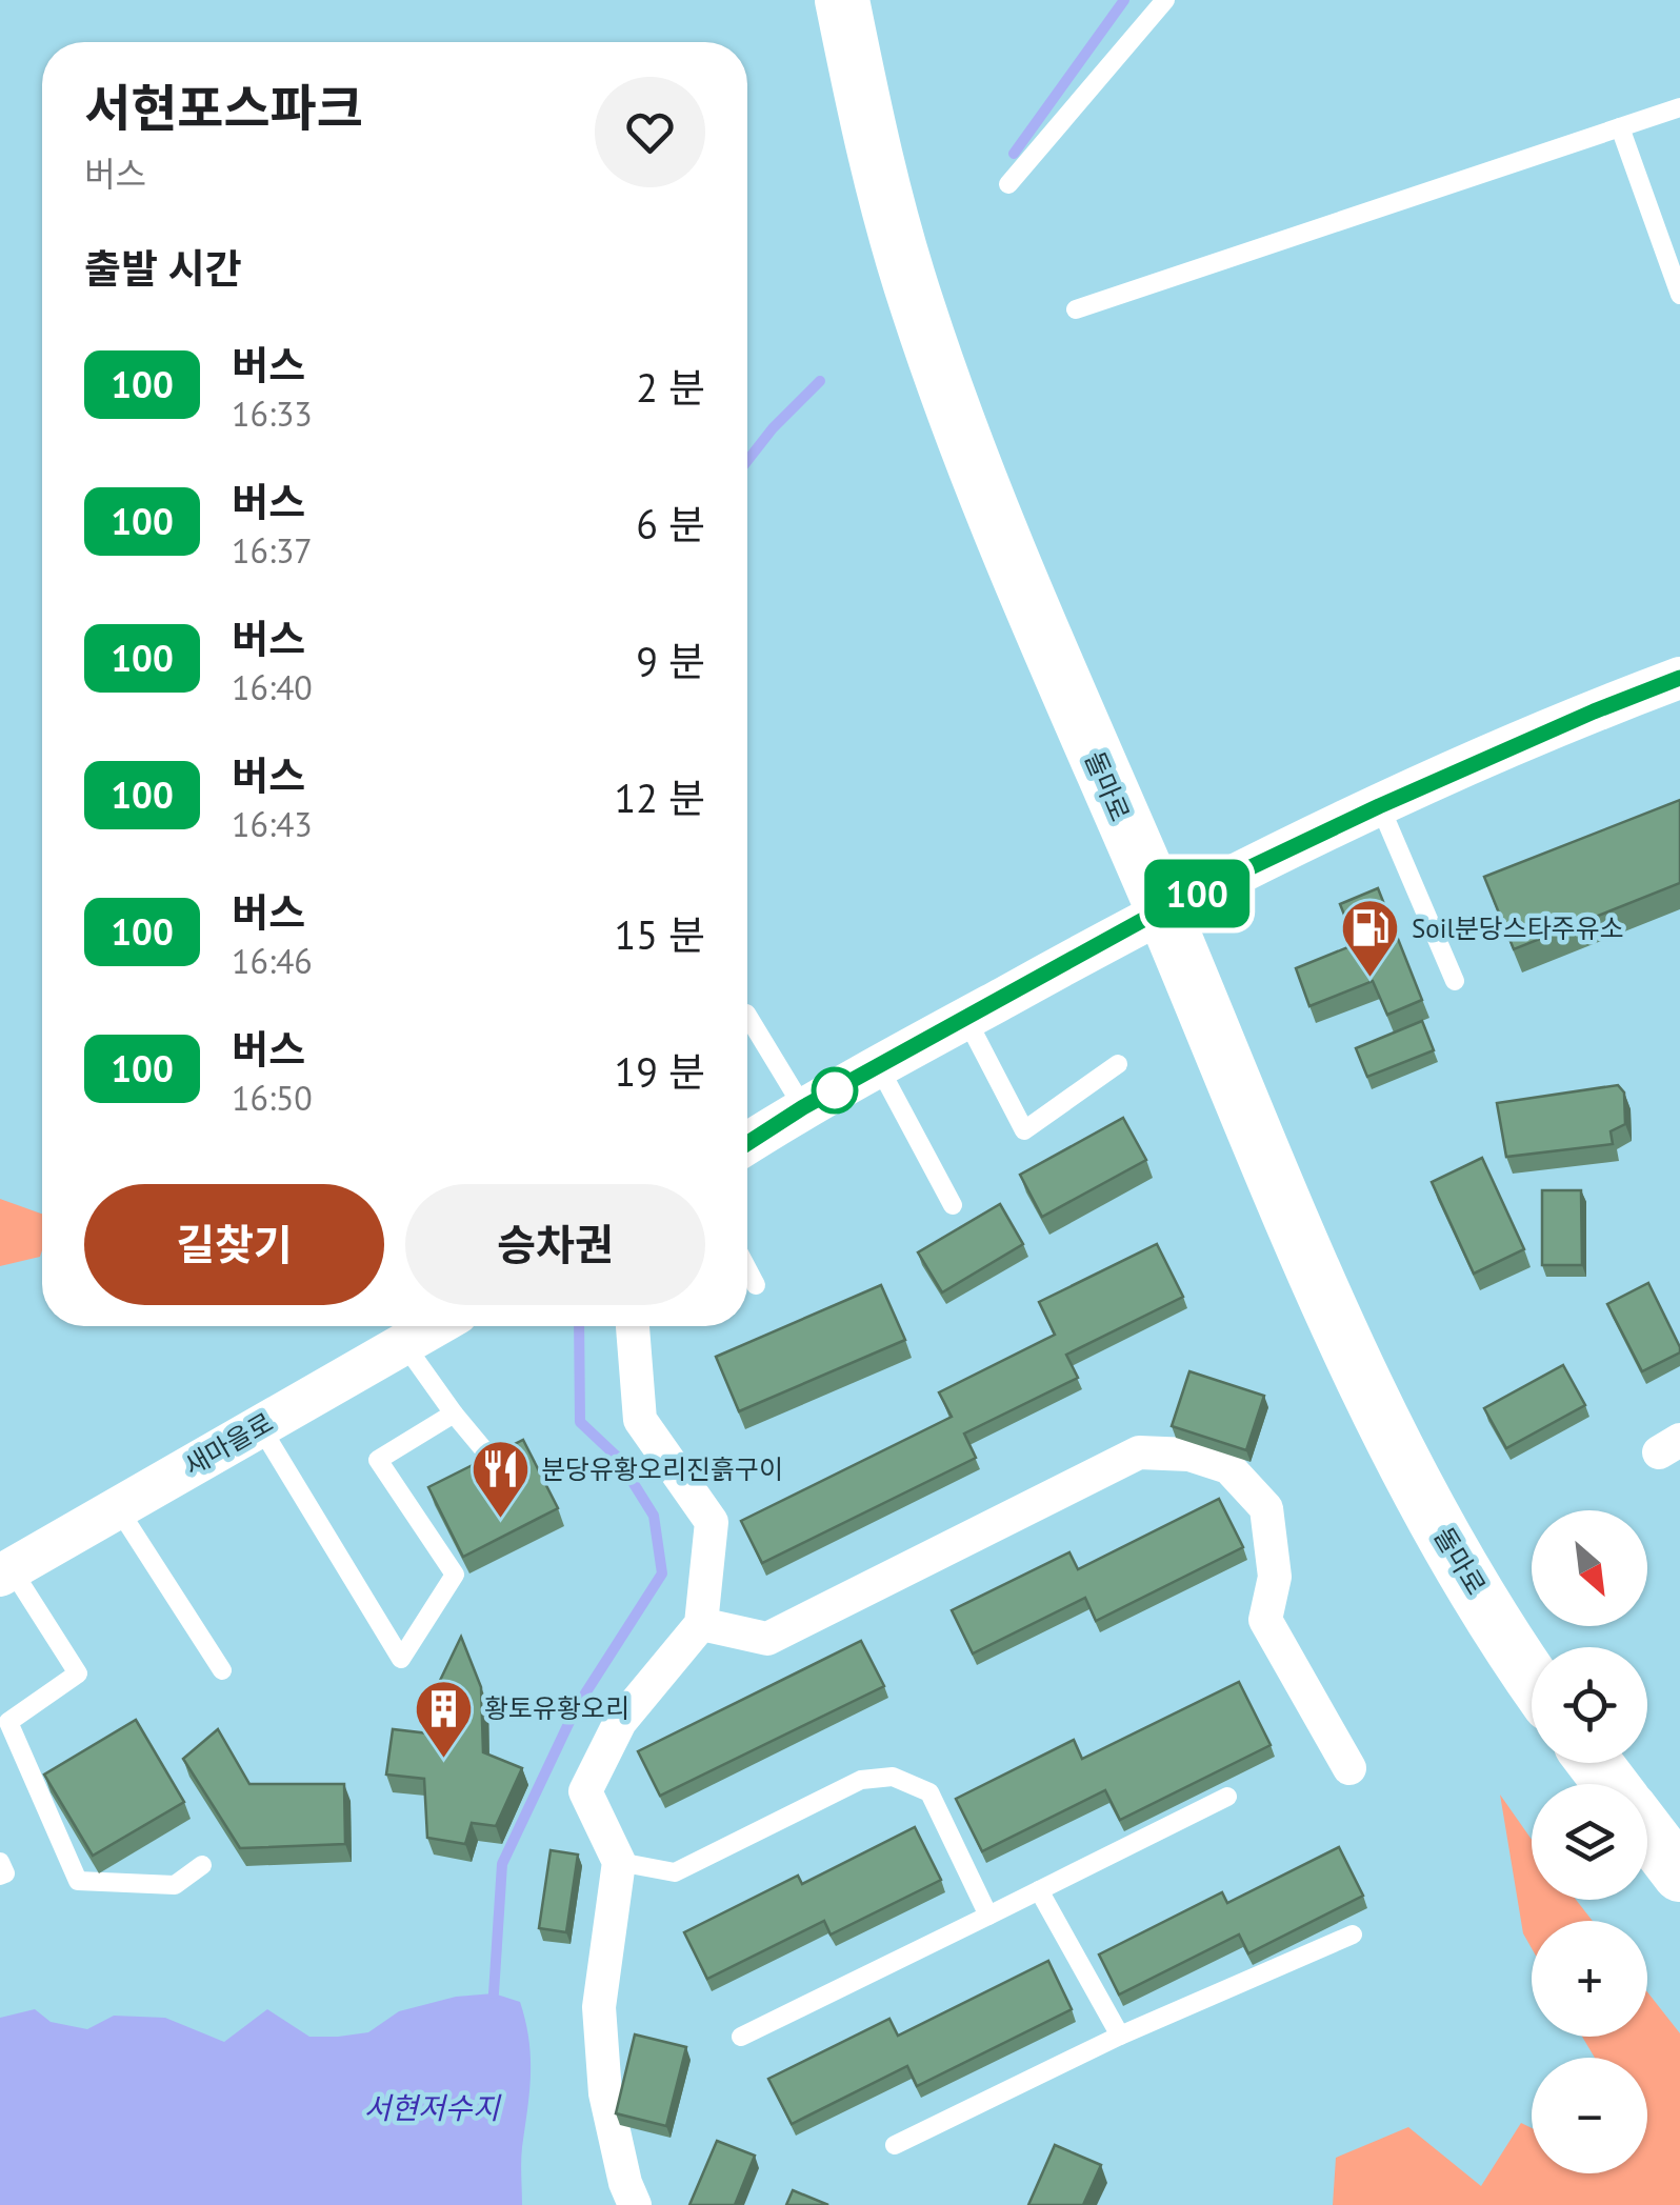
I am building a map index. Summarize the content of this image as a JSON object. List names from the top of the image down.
{
  "streets": {
    "main road": ["돌마로"],
    "street": ["새마을로"]
  },
  "water": ["서현저수지"],
  "places": {
    "fuel station": ["Soil분당스타주유소"],
    "restaurant": ["분당유황오리진흙구이"],
    "building": ["황토유황오리"]
  },
  "lines": ["bus line 100"],
  "north": "bottom right",
  "page": {
    "on_map": "100",
    "heading": [
      ["서현포스파크", "버스"],
      "출발 시간"
    ],
    "list": [
      {
        "mark": "100",
        "name": "버스",
        "note": "16:33",
        "value": "2 분"
      },
      {
        "mark": "100",
        "name": "버스",
        "note": "16:37",
        "value": "6 분"
      },
      {
        "mark": "100",
        "name": "버스",
        "note": "16:40",
        "value": "9 분"
      },
      {
        "mark": "100",
        "name": "버스",
        "note": "16:43",
        "value": "12 분"
      },
      {
        "mark": "100",
        "name": "버스",
        "note": "16:46",
        "value": "15 분"
      },
      {
        "mark": "100",
        "name": "버스",
        "note": "16:50",
        "value": "19 분"
      }
    ],
    "buttons": ["길찾기", "승차권"],
    "map_buttons": ["+", "−"]
  }
}
